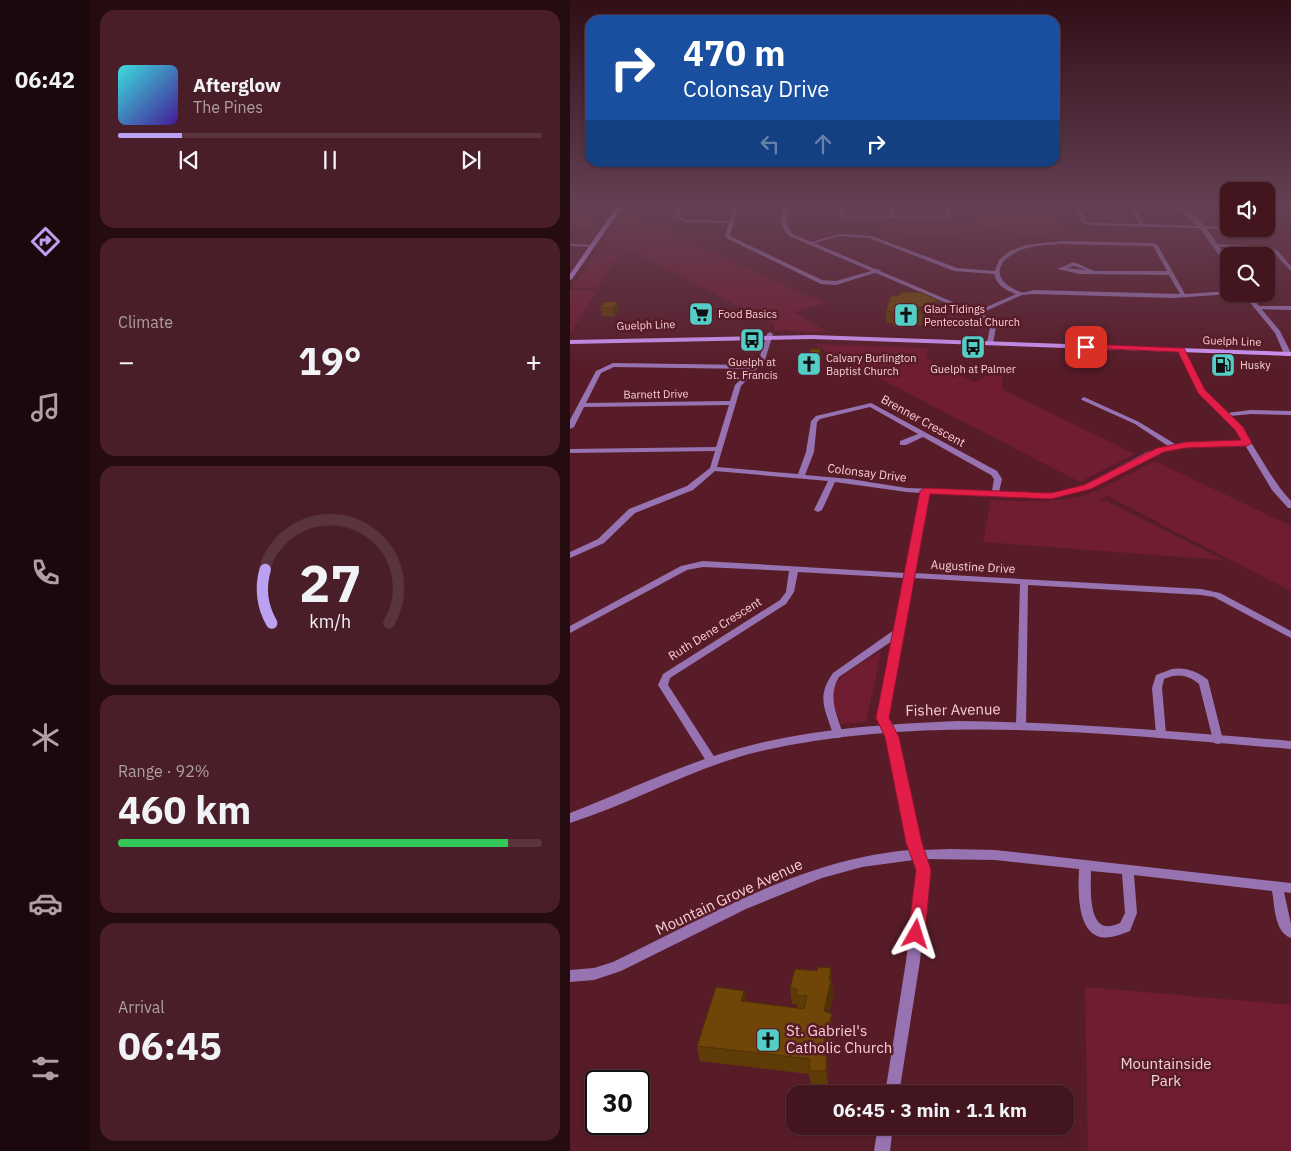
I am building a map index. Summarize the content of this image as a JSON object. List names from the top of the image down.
{
  "streets": {
    "main road": ["Guelph Line"],
    "street": [
      "Barnett Drive",
      "Brenner Crescent",
      "Colonsay Drive",
      "Augustine Drive",
      "Ruth Dene Crescent",
      "Fisher Avenue",
      "Mountain Grove Avenue"
    ]
  },
  "crossings": [
    ["Brenner Crescent", "Colonsay Drive"],
    ["Augustine Drive", "Ruth Dene Crescent"],
    ["Ruth Dene Crescent", "Fisher Avenue"]
  ],
  "parks": ["Mountainside Park"],
  "places": {
    "supermarket": ["Food Basics"],
    "church": ["Glad Tidings Pentecostal Church", "Calvary Burlington Baptist Church", "St. Gabriel's Catholic Church"],
    "bus stop": ["Guelph at St. Francis", "Guelph at Palmer"],
    "fuel station": ["Husky"]
  },
  "page": {
    "tabs": "06:42",
    "turn": ["470 m", "Colonsay Drive"],
    "song": ["Afterglow", "The Pines"],
    "tile": [
      "Climate",
      ["Range · 92%", "460 km"],
      ["Arrival", "06:45"]
    ],
    "heat": ["−", "19°", "+"],
    "limit": "30",
    "trip": "06:45 · 3 min · 1.1 km",
    "gauge": ["27", "km/h"]
  }
}
